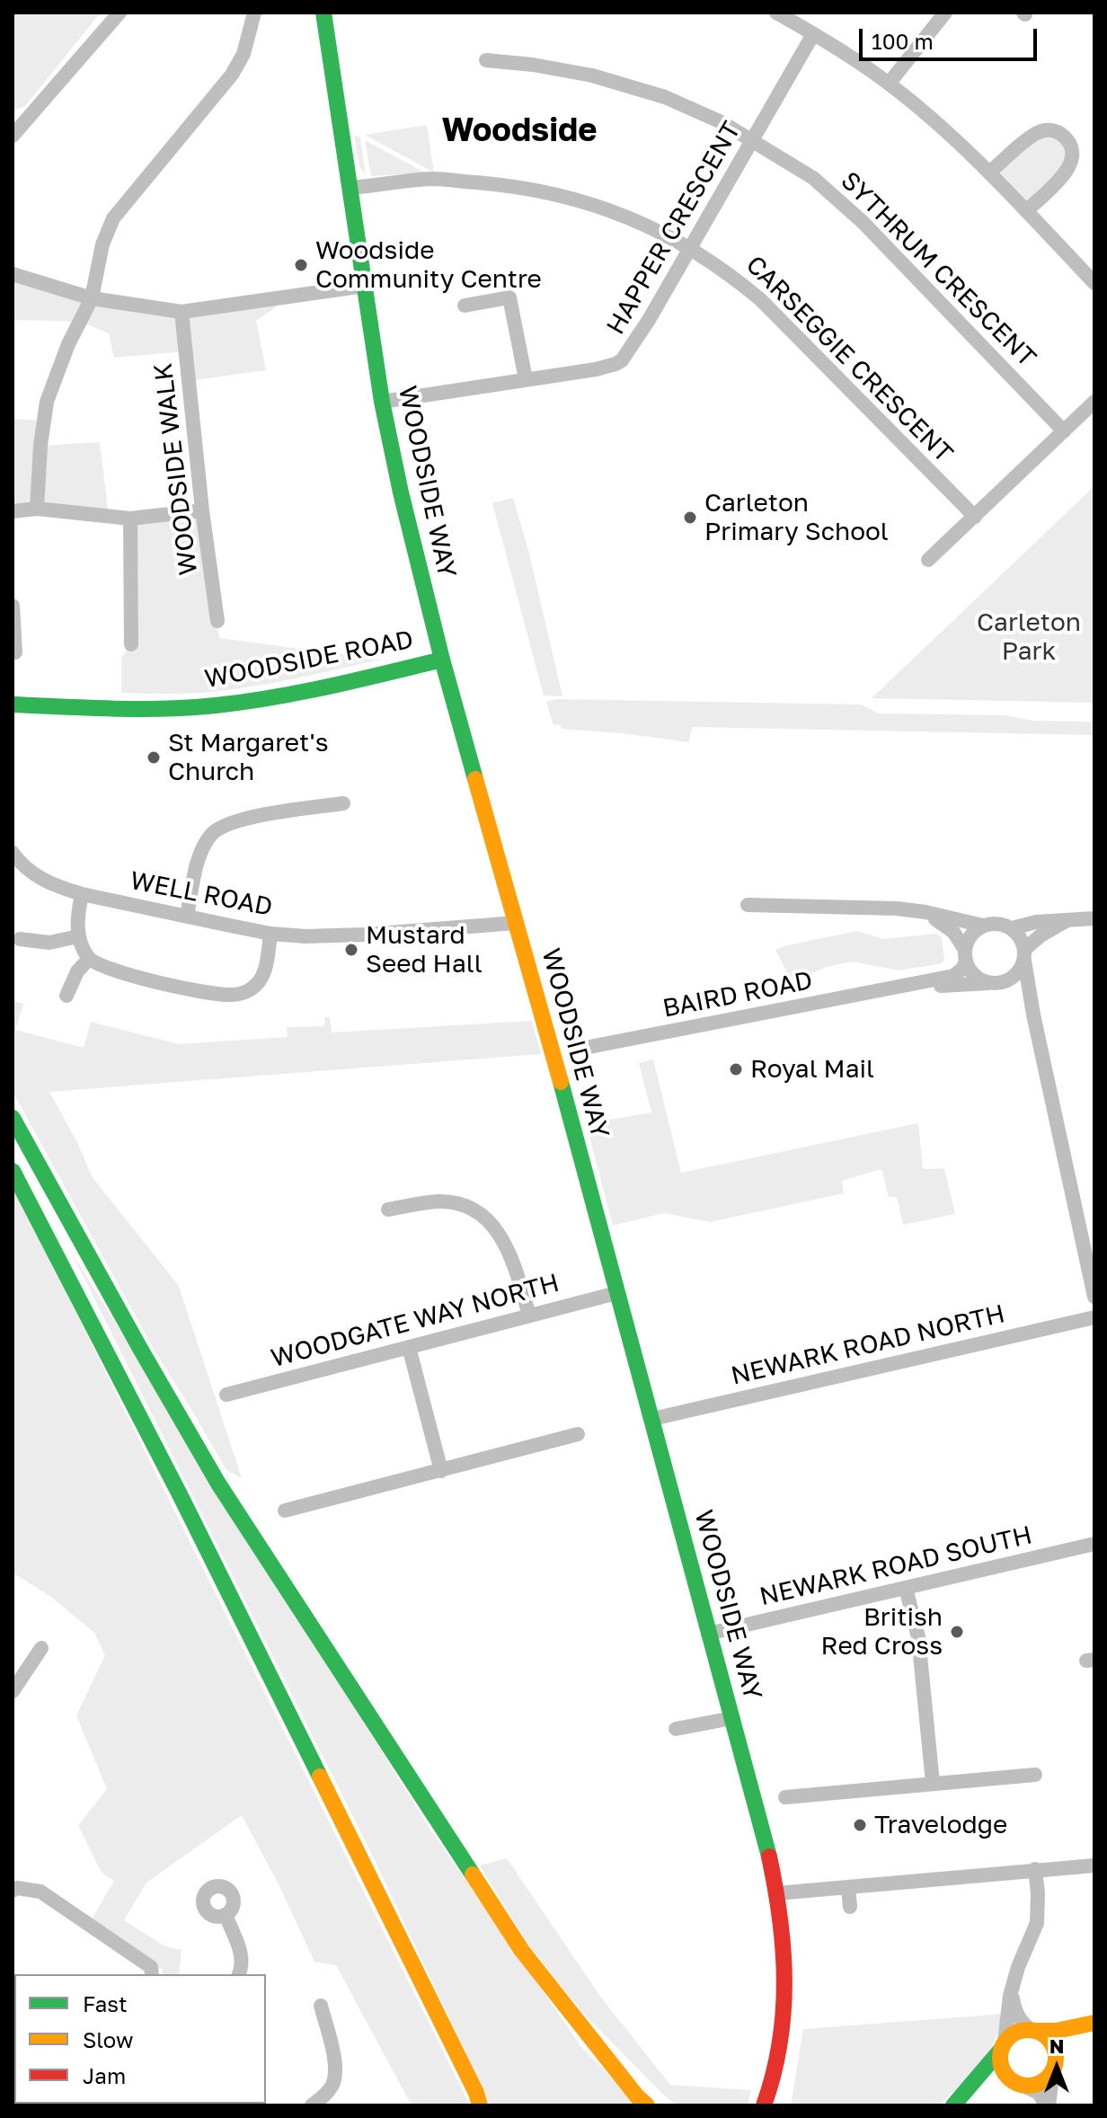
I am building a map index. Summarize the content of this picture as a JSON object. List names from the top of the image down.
{
  "streets": {
    "main road": ["WOODSIDE WAY", "WOODSIDE ROAD"],
    "street": [
      "HAPPER CRESCENT",
      "SYTHRUM CRESCENT",
      "CARSEGGIE CRESCENT",
      "WOODSIDE WALK",
      "WELL ROAD",
      "BAIRD ROAD",
      "WOODGATE WAY NORTH",
      "NEWARK ROAD NORTH",
      "NEWARK ROAD SOUTH"
    ]
  },
  "crossings": [
    ["HAPPER CRESCENT", "SYTHRUM CRESCENT"],
    ["HAPPER CRESCENT", "CARSEGGIE CRESCENT"],
    ["HAPPER CRESCENT", "WOODSIDE WAY"],
    ["CARSEGGIE CRESCENT", "WOODSIDE WAY"],
    ["WOODSIDE WAY", "WOODSIDE ROAD"],
    ["WOODSIDE WAY", "WELL ROAD"],
    ["WOODSIDE WAY", "WOODGATE WAY NORTH"],
    ["WOODSIDE WAY", "NEWARK ROAD NORTH"],
    ["WOODSIDE WAY", "NEWARK ROAD SOUTH"]
  ],
  "districts": ["Woodside"],
  "parks": ["Carleton Park"],
  "places": [
    "Woodside Community Centre",
    "Carleton Primary School",
    "St Margaret's Church",
    "Mustard Seed Hall",
    "Royal Mail",
    "British Red Cross",
    "Travelodge"
  ],
  "legend": ["Fast", "Slow", "Jam"],
  "scale_bar": "100 m",
  "north": "top"
}
